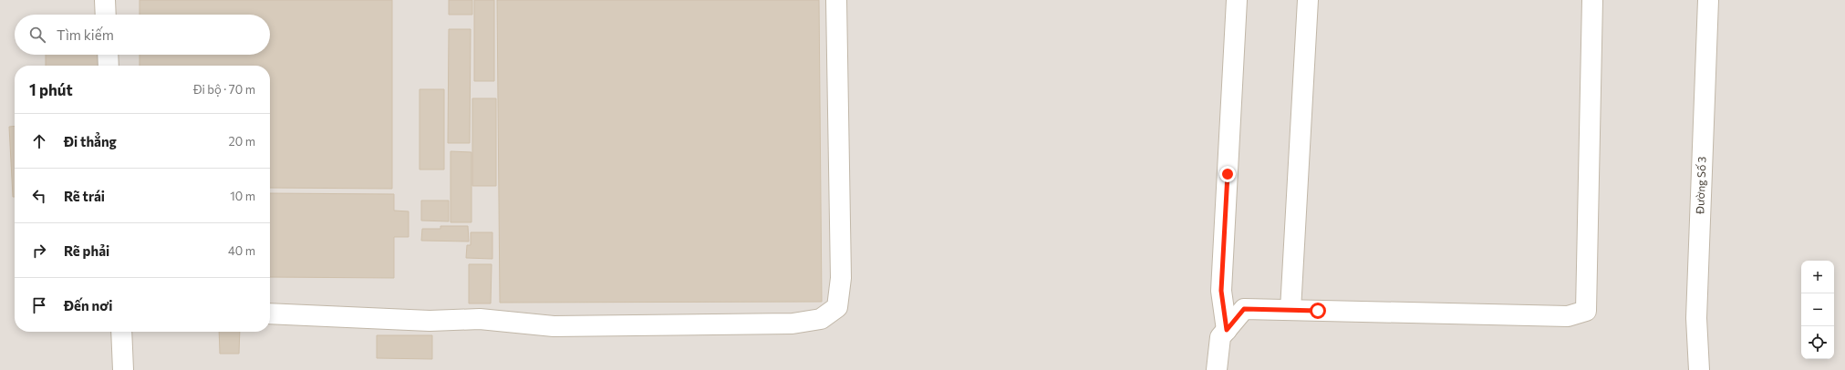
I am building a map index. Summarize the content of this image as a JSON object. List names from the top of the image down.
{
  "streets": {
    "street": ["Đường Số 3"]
  },
  "page": {
    "search": "Tìm kiếm",
    "heading": ["1 phút", "Đi bộ · 70 m"],
    "list": [
      ["Đi thẳng", "20 m"],
      ["Rẽ trái", "10 m"],
      ["Rẽ phải", "40 m"],
      "Đến nơi"
    ],
    "map_buttons": ["+", "−"]
  }
}
